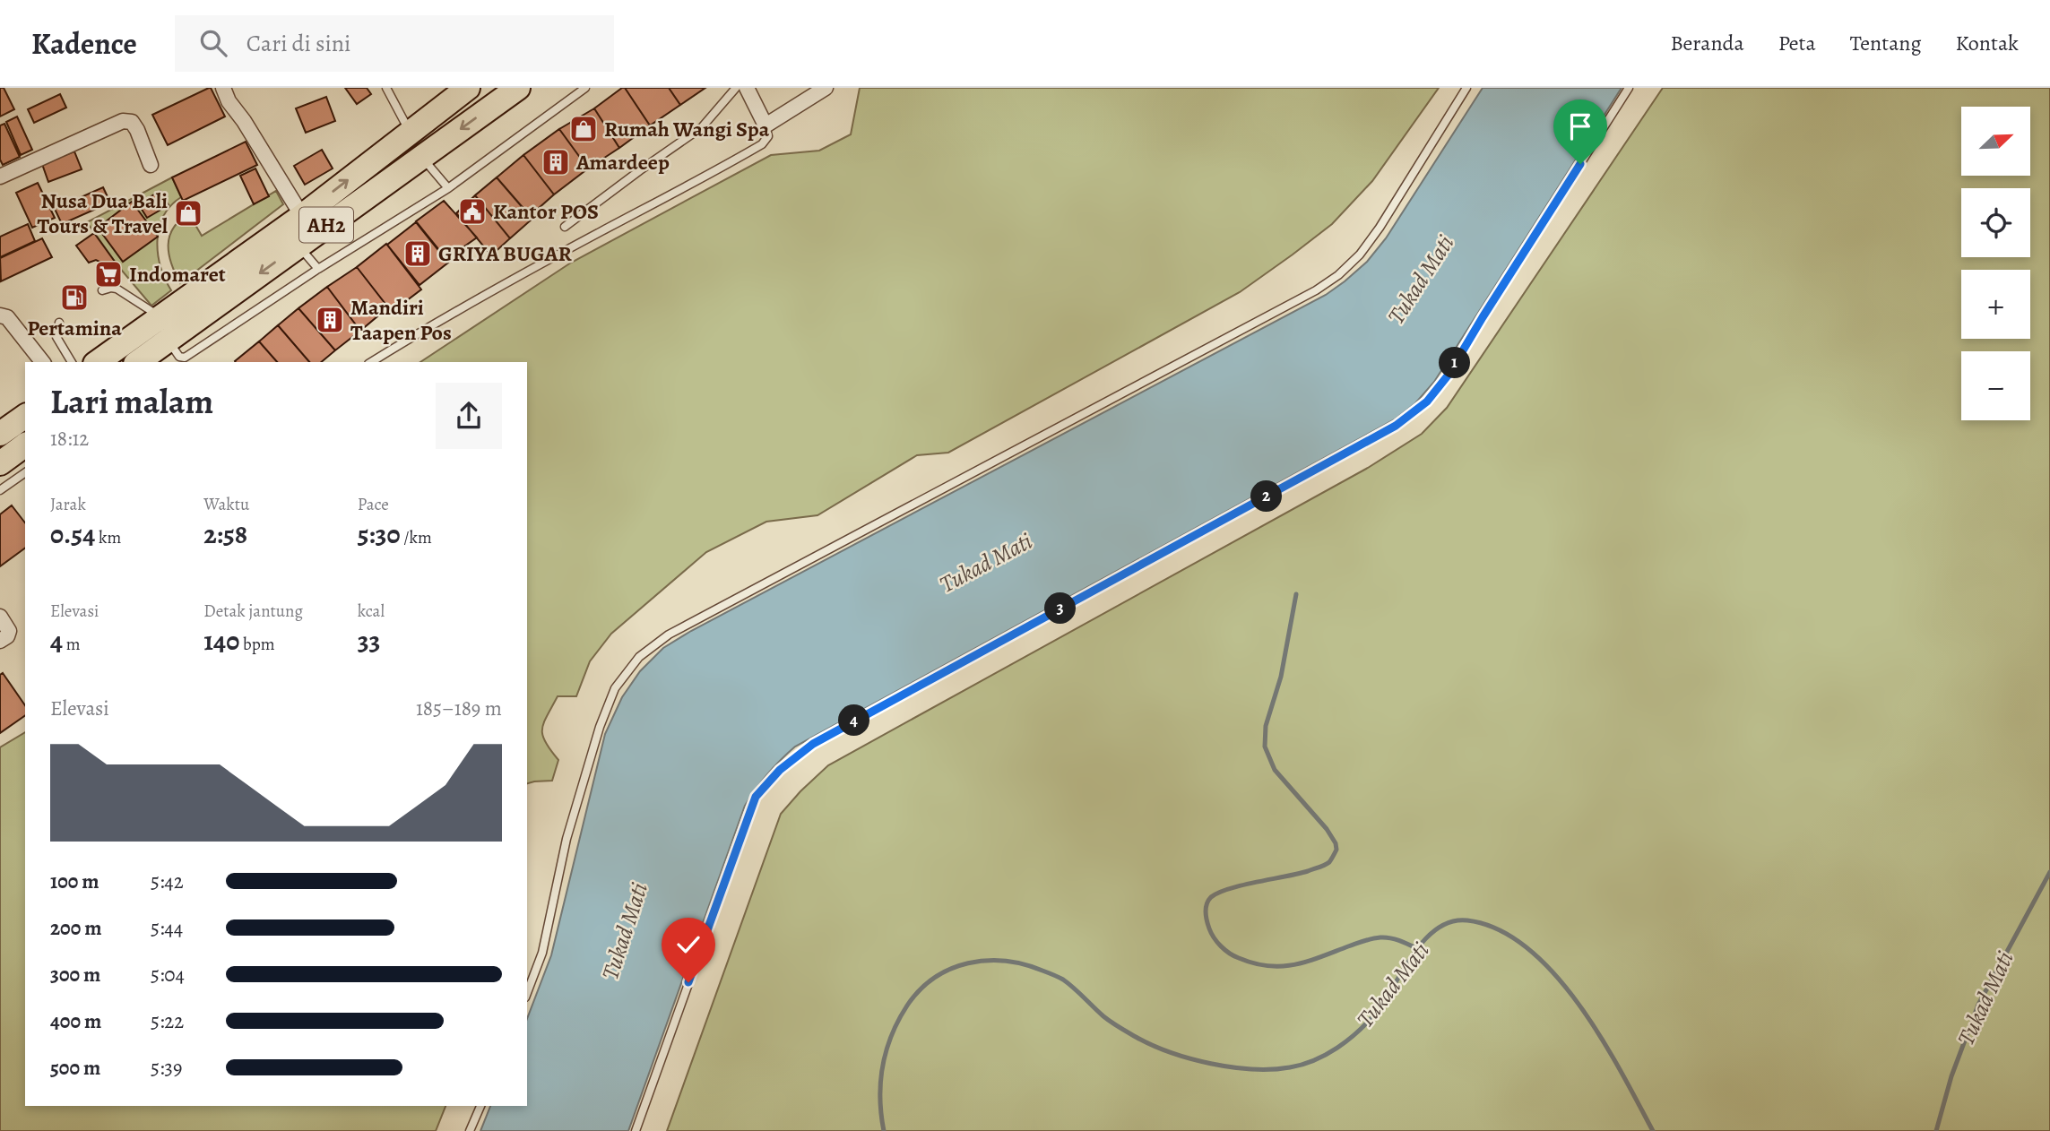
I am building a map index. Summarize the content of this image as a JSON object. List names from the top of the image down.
{
  "streets": {
    "highway": ["AH2"]
  },
  "water": ["Tukad Mati"],
  "places": {
    "shop": ["Rumah Wangi Spa", "Nusa Dua Bali Tours & Travel"],
    "building": ["Amardeep", "GRIYA BUGAR", "Mandiri Taapen Pos"],
    "public building": ["Kantor POS"],
    "supermarket": ["Indomaret"],
    "fuel station": ["Pertamina"]
  },
  "north": "top right",
  "page": {
    "header": "Kadence",
    "search": "Cari di sini",
    "nav": [
      "Beranda",
      "Peta",
      "Tentang",
      "Kontak"
    ],
    "map_buttons": ["+", "−"],
    "pins": [
      "1",
      "2",
      "3",
      "4"
    ],
    "heading": ["Lari malam", "18:12"],
    "stats": [
      ["Jarak", "0.54 km"],
      ["Waktu", "2:58"],
      ["Pace", "5:30 /km"],
      ["Elevasi", "4 m"],
      ["Detak jantung", "140 bpm"],
      ["kcal", "33"]
    ],
    "chart": ["Elevasi", "185–189 m"],
    "list": [
      {
        "name": "100 m",
        "note": "5:42"
      },
      {
        "name": "200 m",
        "note": "5:44"
      },
      {
        "name": "300 m",
        "note": "5:04"
      },
      {
        "name": "400 m",
        "note": "5:22"
      },
      {
        "name": "500 m",
        "note": "5:39"
      }
    ]
  }
}
